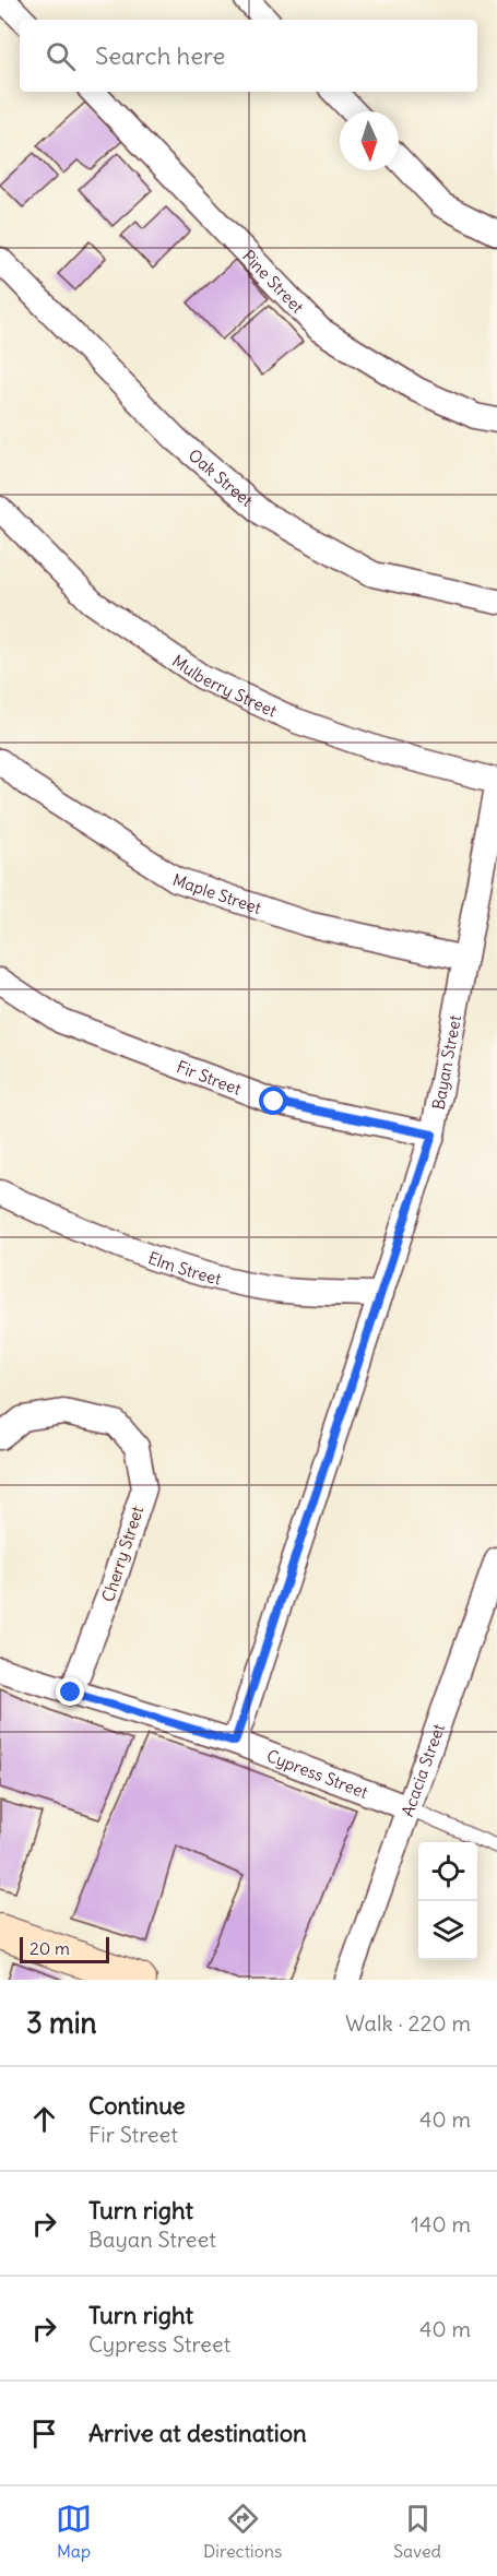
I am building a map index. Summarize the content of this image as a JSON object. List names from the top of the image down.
{
  "streets": {
    "street": [
      "Pine Street",
      "Oak Street",
      "Mulberry Street",
      "Maple Street",
      "Bayan Street",
      "Fir Street",
      "Elm Street",
      "Cherry Street",
      "Acacia Street",
      "Cypress Street"
    ]
  },
  "crossings": [
    ["Maple Street", "Bayan Street"],
    ["Bayan Street", "Fir Street"],
    ["Bayan Street", "Elm Street"],
    ["Bayan Street", "Cypress Street"],
    ["Cherry Street", "Cypress Street"],
    ["Acacia Street", "Cypress Street"]
  ],
  "scale_bar": "20 m",
  "north": "bottom",
  "page": {
    "search": "Search here",
    "scale": "20 m",
    "heading": ["3 min", "Walk · 220 m"],
    "list": [
      ["Continue", "Fir Street", "40 m"],
      ["Turn right", "Bayan Street", "140 m"],
      ["Turn right", "Cypress Street", "40 m"],
      "Arrive at destination"
    ],
    "nav": ["Map", "Directions", "Saved"]
  }
}
